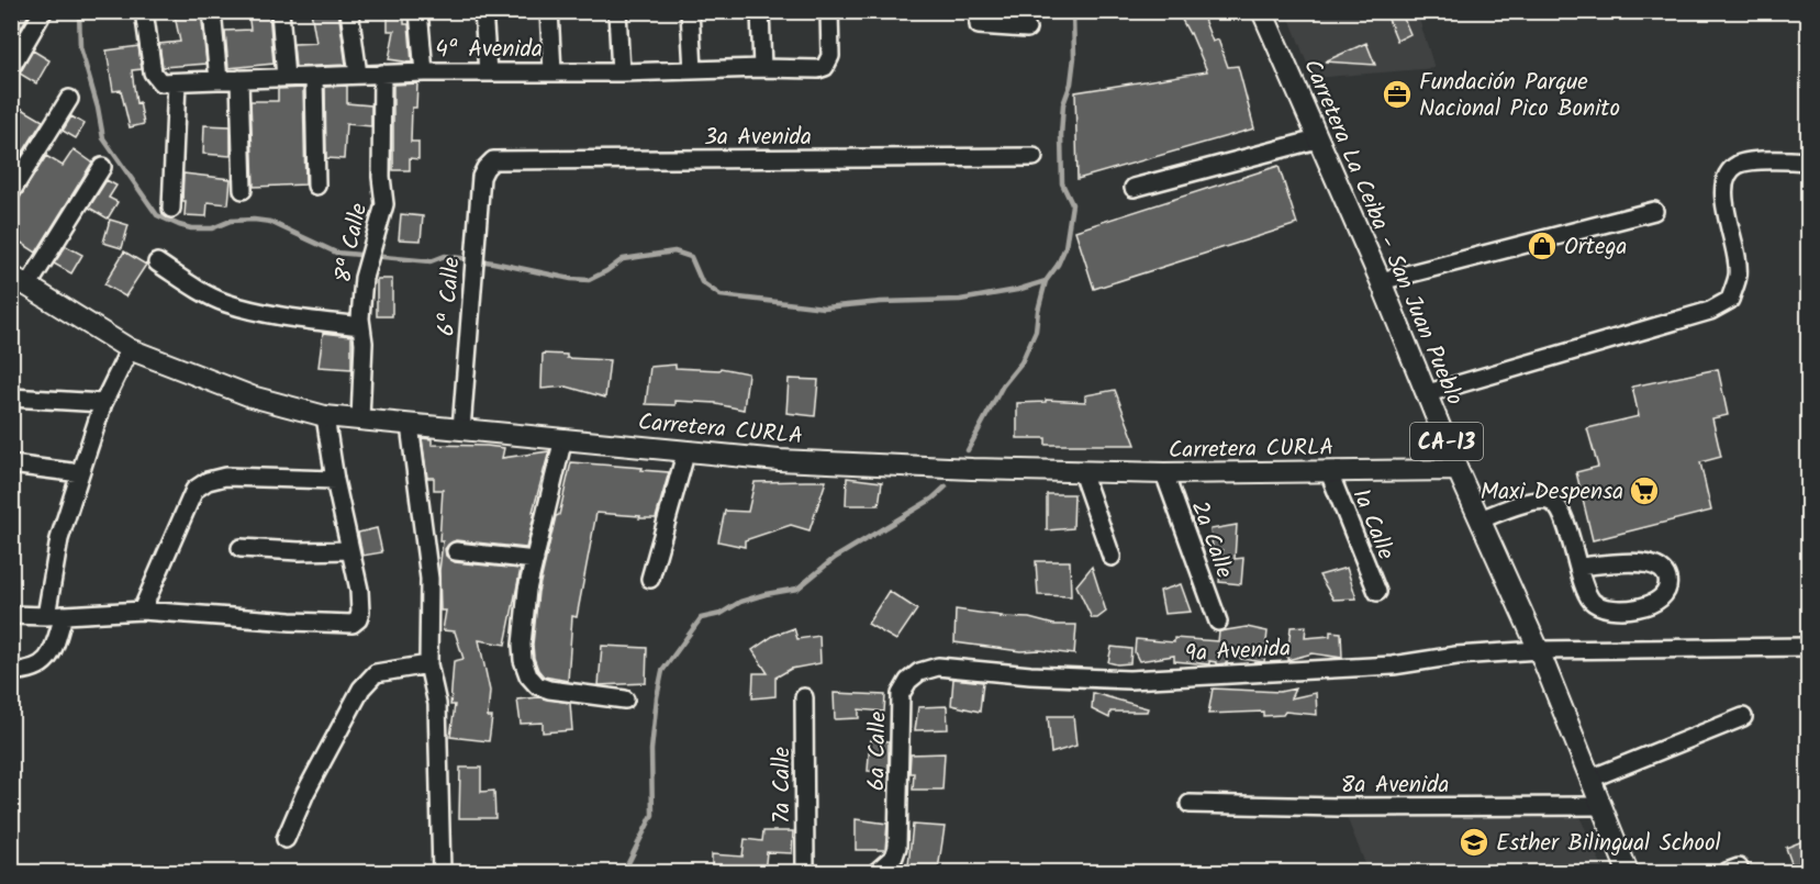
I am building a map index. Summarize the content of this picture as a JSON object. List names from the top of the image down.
{
  "streets": {
    "main road": ["Carretera La Ceiba - San Juan Pueblo", "Carretera CURLA", "CA-13"],
    "street": [
      "4ª Avenida",
      "3a Avenida",
      "8ª Calle",
      "6ª Calle",
      "1a Calle",
      "2a Calle",
      "9a Avenida",
      "6a Calle",
      "8a Avenida",
      "7a Calle"
    ]
  },
  "crossings": [
    ["4ª Avenida", "8ª Calle"],
    ["3a Avenida", "6ª Calle"],
    ["Carretera La Ceiba - San Juan Pueblo", "Carretera CURLA"],
    ["Carretera La Ceiba - San Juan Pueblo", "9a Avenida"],
    ["Carretera La Ceiba - San Juan Pueblo", "8a Avenida"],
    ["8ª Calle", "Carretera CURLA"],
    ["6ª Calle", "Carretera CURLA"],
    ["Carretera CURLA", "1a Calle"],
    ["Carretera CURLA", "2a Calle"],
    ["9a Avenida", "6a Calle"]
  ],
  "places": {
    "office": ["Fundación Parque Nacional Pico Bonito"],
    "shop": ["Ortega"],
    "supermarket": ["Maxi Despensa"],
    "school or university": ["Esther Bilingual School"]
  }
}
